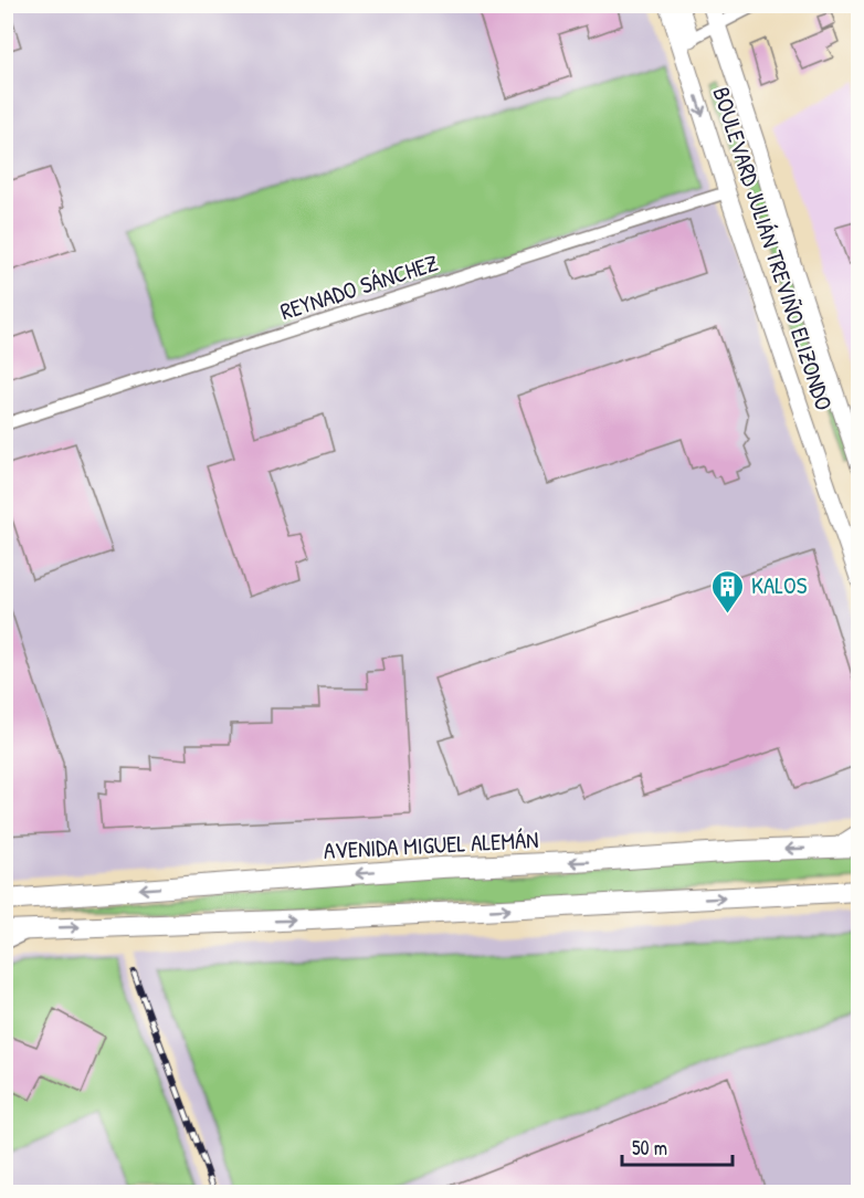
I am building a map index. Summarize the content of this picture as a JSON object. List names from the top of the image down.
{
  "streets": {
    "highway": ["AVENIDA MIGUEL ALEMÁN"],
    "main road": ["BOULEVARD JULIÁN TREVIÑO ELIZONDO"],
    "street": ["REYNADO SÁNCHEZ"]
  },
  "crossings": [
    ["BOULEVARD JULIÁN TREVIÑO ELIZONDO", "REYNADO SÁNCHEZ"]
  ],
  "places": {
    "building": ["KALOS"]
  },
  "scale_bar": "50 m"
}
